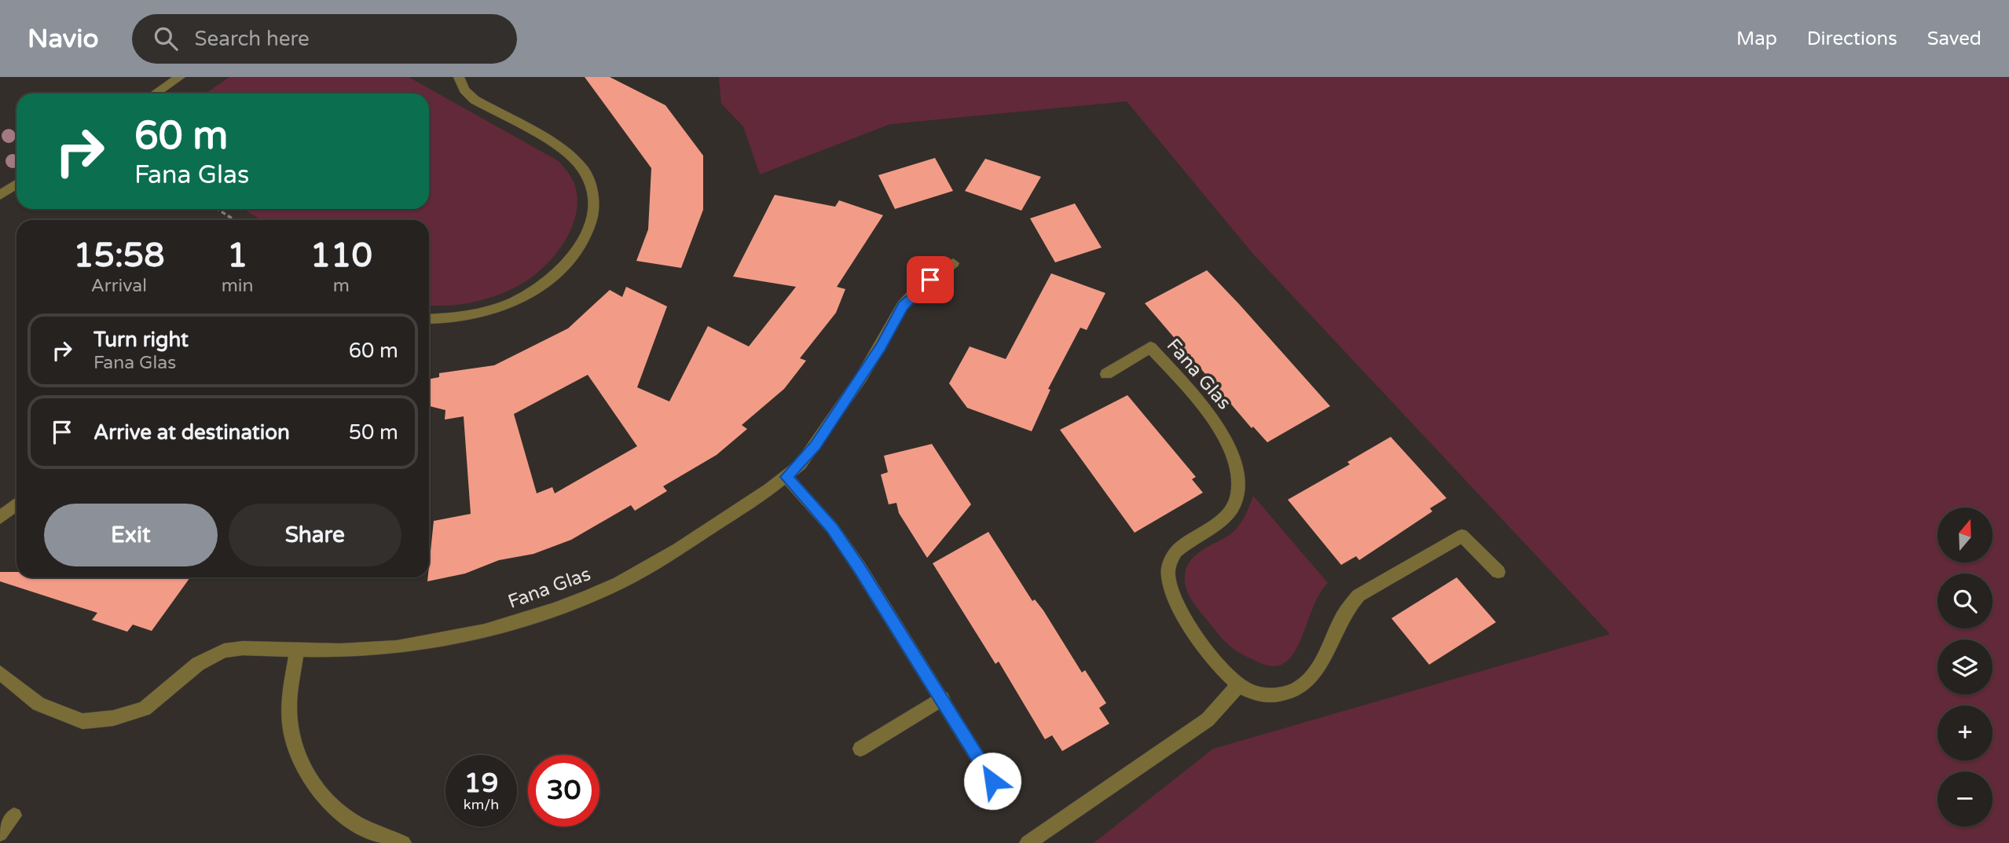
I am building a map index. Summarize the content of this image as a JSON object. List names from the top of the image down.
{
  "streets": {
    "street": ["Fana Glas"]
  },
  "north": "top",
  "page": {
    "header": "Navio",
    "search": "Search here",
    "nav": ["Map", "Directions", "Saved"],
    "turn": ["60 m", "Fana Glas"],
    "eta": [
      "15:58",
      "Arrival",
      "1",
      "min",
      "110",
      "m"
    ],
    "list": [
      {
        "name": "Turn right",
        "note": "Fana Glas",
        "value": "60 m"
      },
      {
        "name": "Arrive at destination",
        "value": "50 m"
      }
    ],
    "buttons": ["Exit", "Share"],
    "map_buttons": ["+", "−"],
    "speed": "19 km/h",
    "limit": "30"
  }
}
